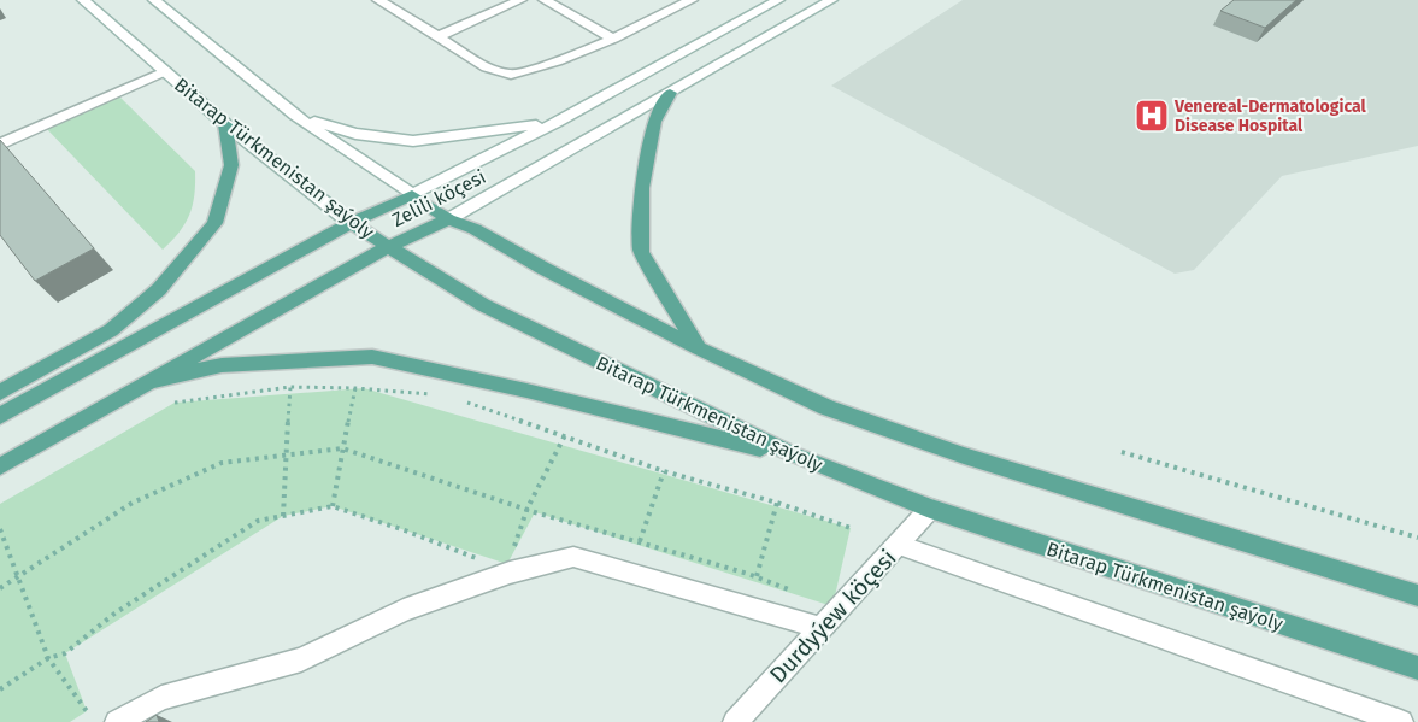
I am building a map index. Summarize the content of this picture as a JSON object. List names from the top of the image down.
{
  "streets": {
    "main road": ["Bitarap Türkmenistan şaýoly", "Zelili köçesi", "Durdyýew köçesi"]
  },
  "crossings": [
    ["Bitarap Türkmenistan şaýoly", "Zelili köçesi"],
    ["Bitarap Türkmenistan şaýoly", "Durdyýew köçesi"]
  ],
  "places": {
    "hospital": ["Venereal-Dermatological Disease Hospital"]
  }
}
